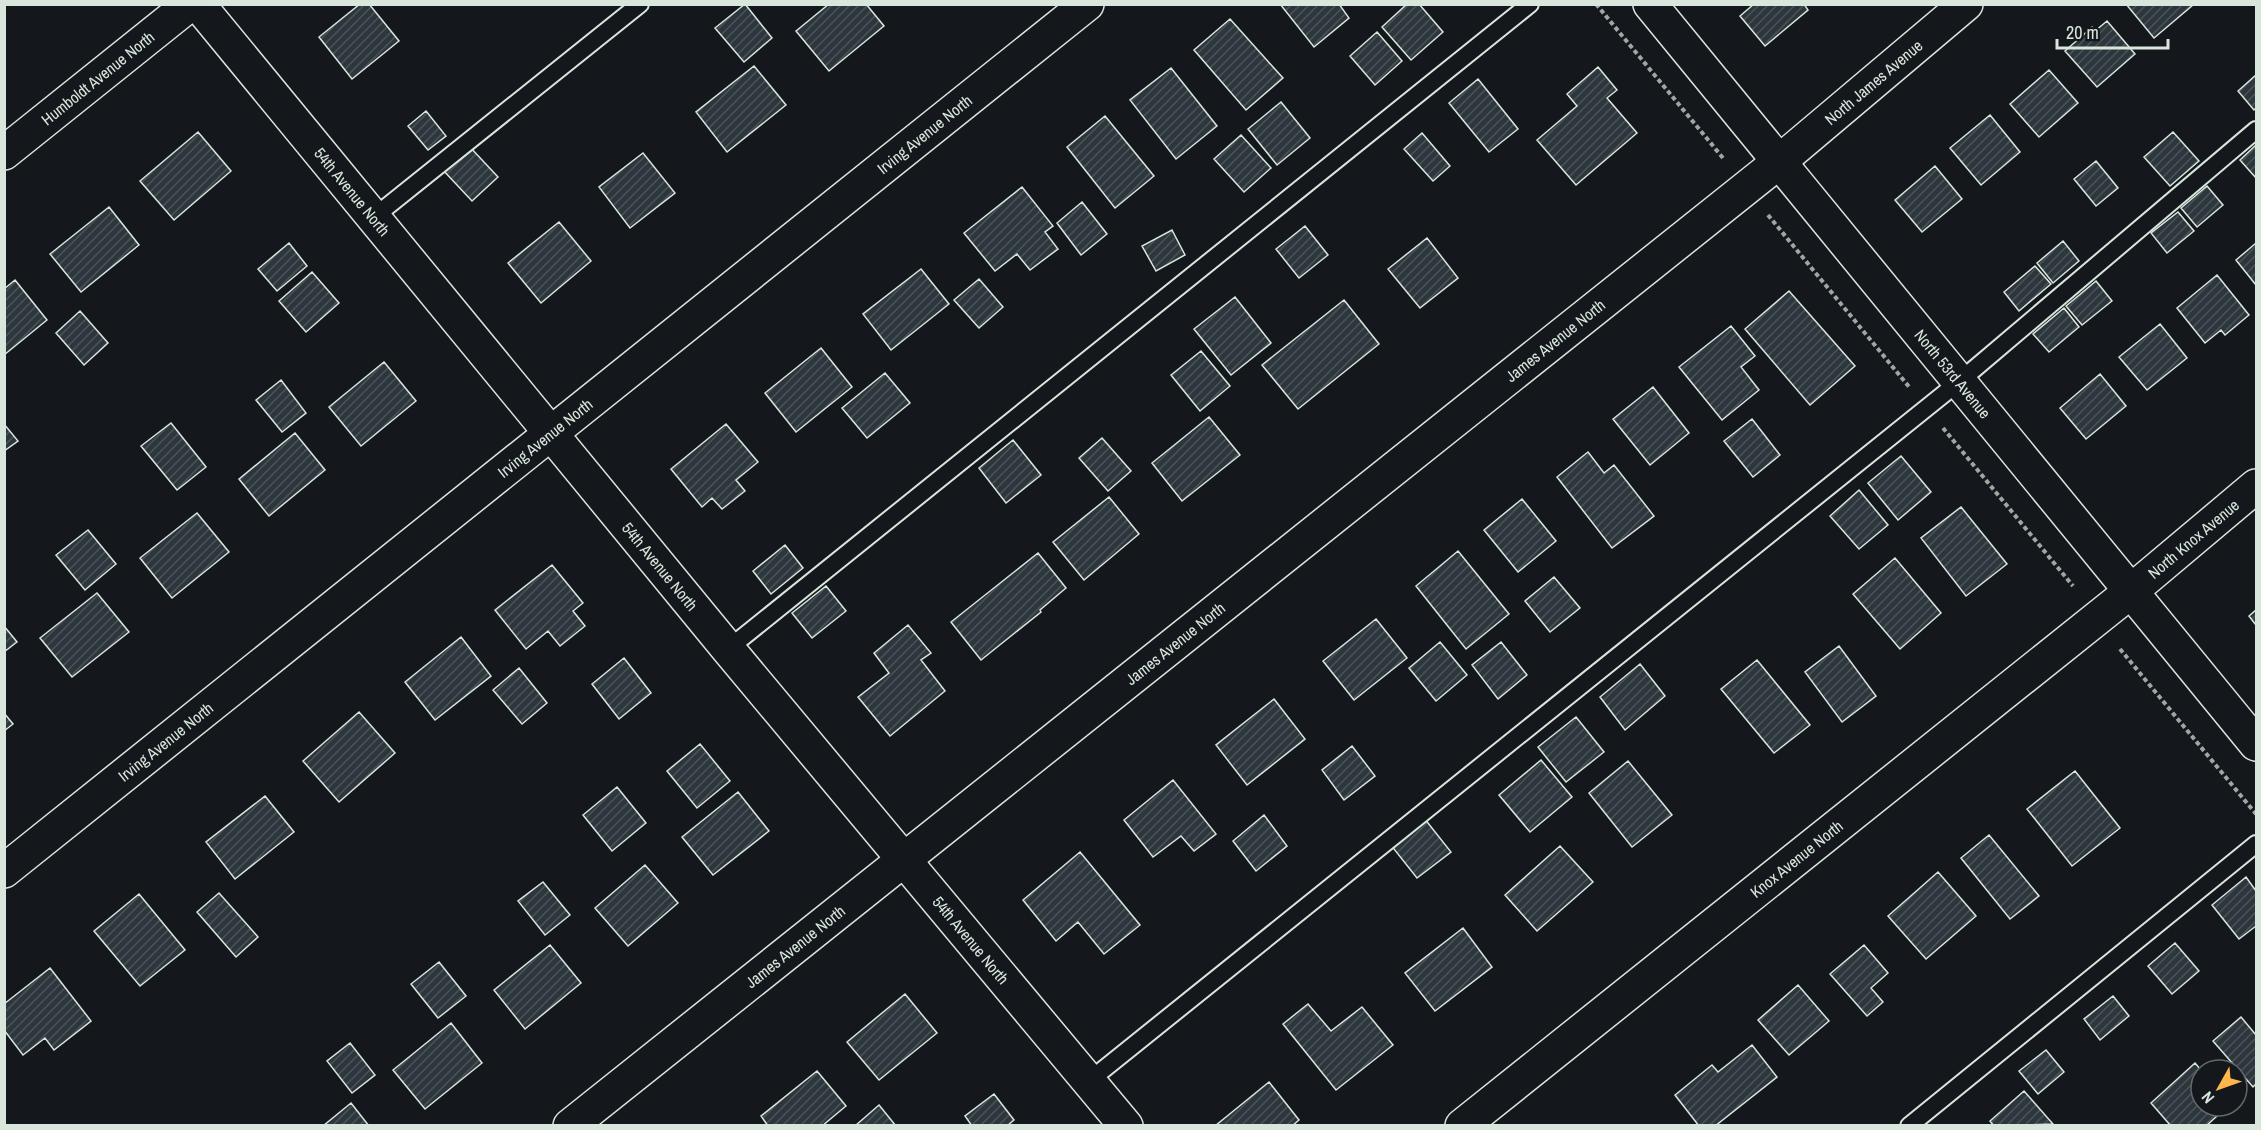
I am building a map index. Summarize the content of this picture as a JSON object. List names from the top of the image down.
{
  "streets": {
    "street": [
      "Humboldt Avenue North",
      "North James Avenue",
      "Irving Avenue North",
      "54th Avenue North",
      "James Avenue North",
      "North 53rd Avenue",
      "North Knox Avenue",
      "Knox Avenue North"
    ]
  },
  "crossings": [
    ["North James Avenue", "James Avenue North"],
    ["North James Avenue", "North 53rd Avenue"],
    ["Irving Avenue North", "54th Avenue North"],
    ["54th Avenue North", "James Avenue North"],
    ["James Avenue North", "North 53rd Avenue"],
    ["North 53rd Avenue", "North Knox Avenue"],
    ["North 53rd Avenue", "Knox Avenue North"],
    ["North Knox Avenue", "Knox Avenue North"]
  ],
  "scale_bar": "20 m",
  "north": "bottom left"
}
